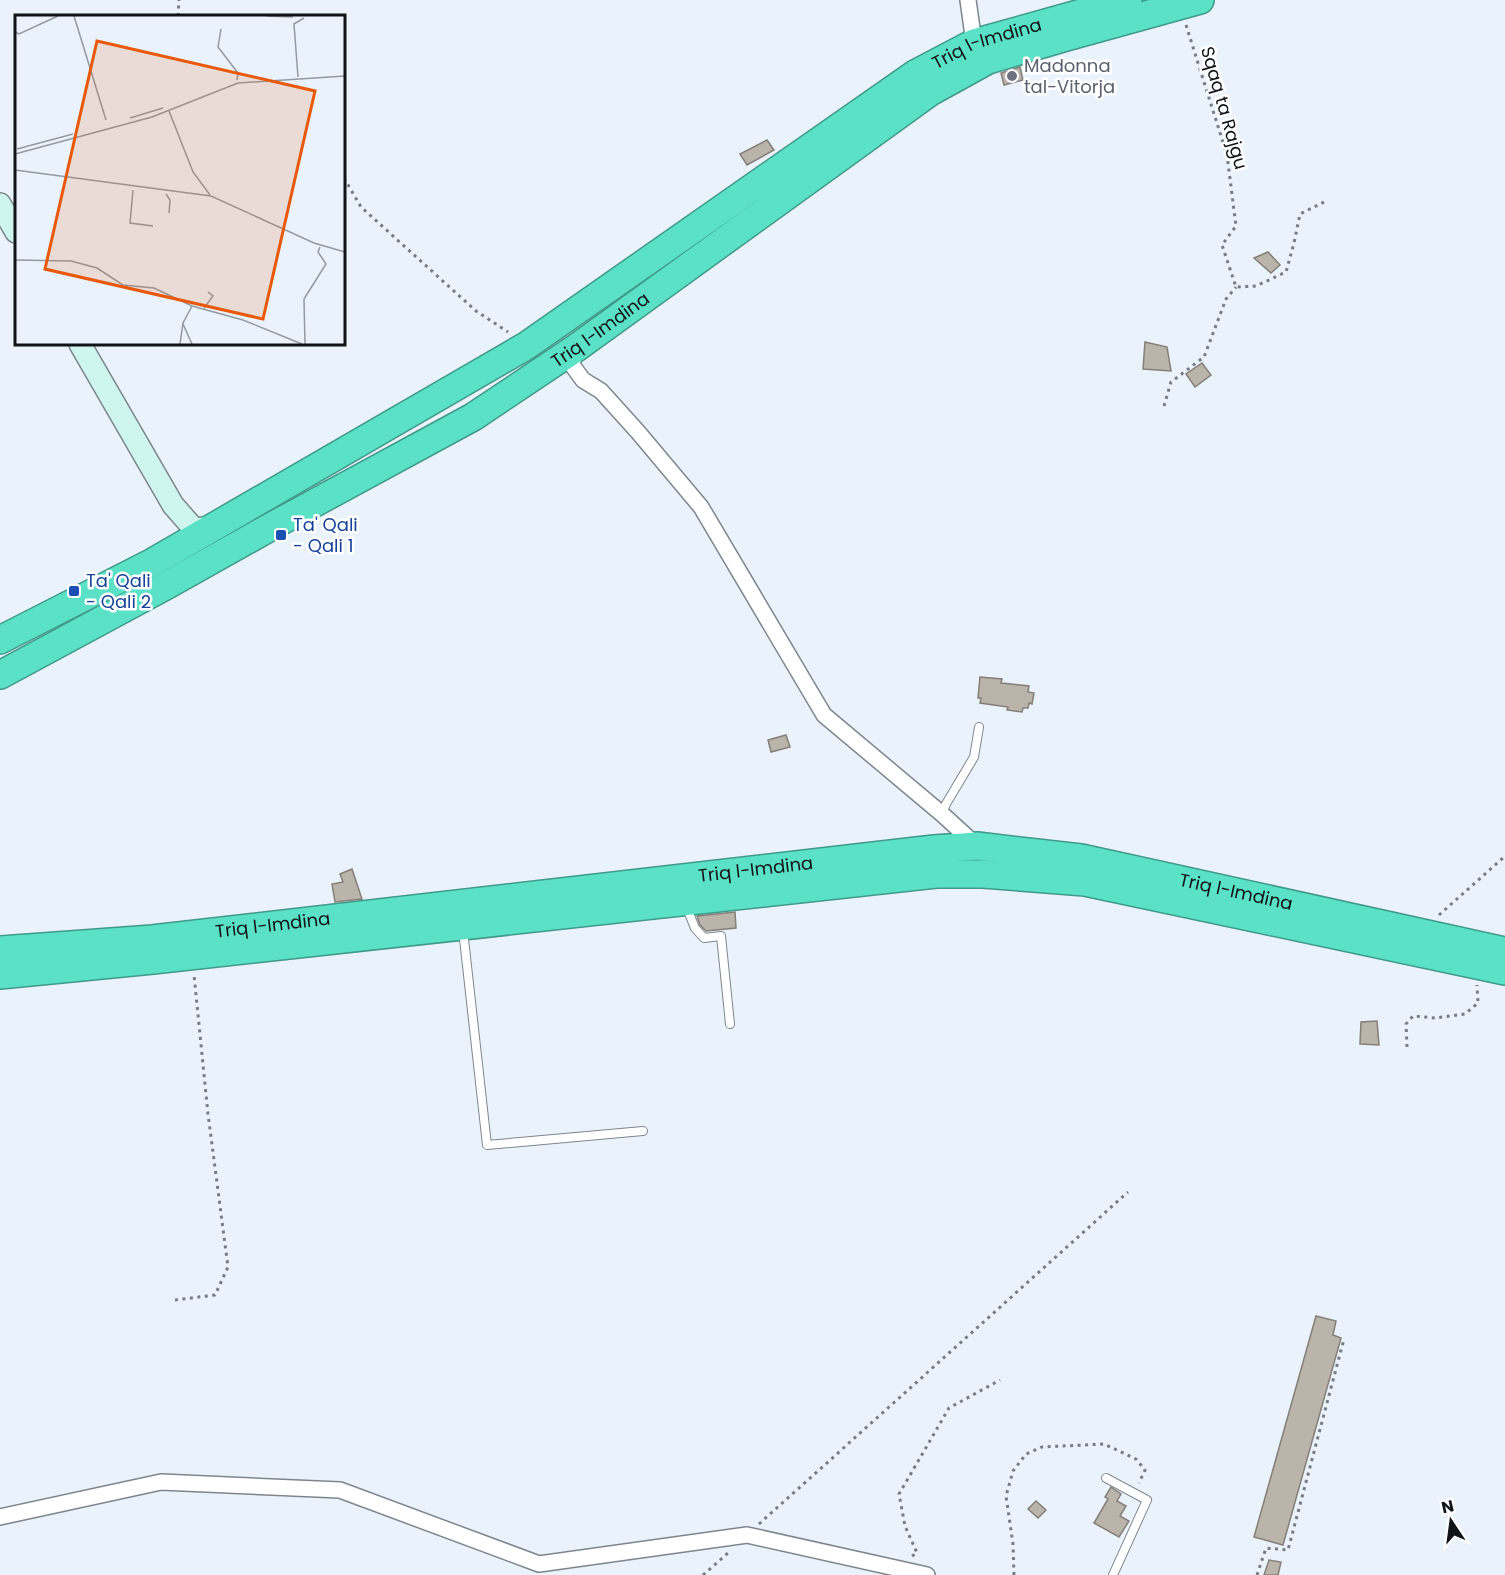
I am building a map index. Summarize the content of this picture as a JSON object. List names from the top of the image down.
{
  "streets": {
    "highway": ["Triq l-Imdina"],
    "path": ["Sqaq ta Rajgu"]
  },
  "crossings": [
    ["Triq l-Imdina", "Sqaq ta Rajgu"]
  ],
  "places": {
    "other": ["Madonna tal-Vitorja"],
    "transit": ["Ta' Qali - Qali 1", "Ta' Qali - Qali 2"]
  },
  "north": "top"
}
